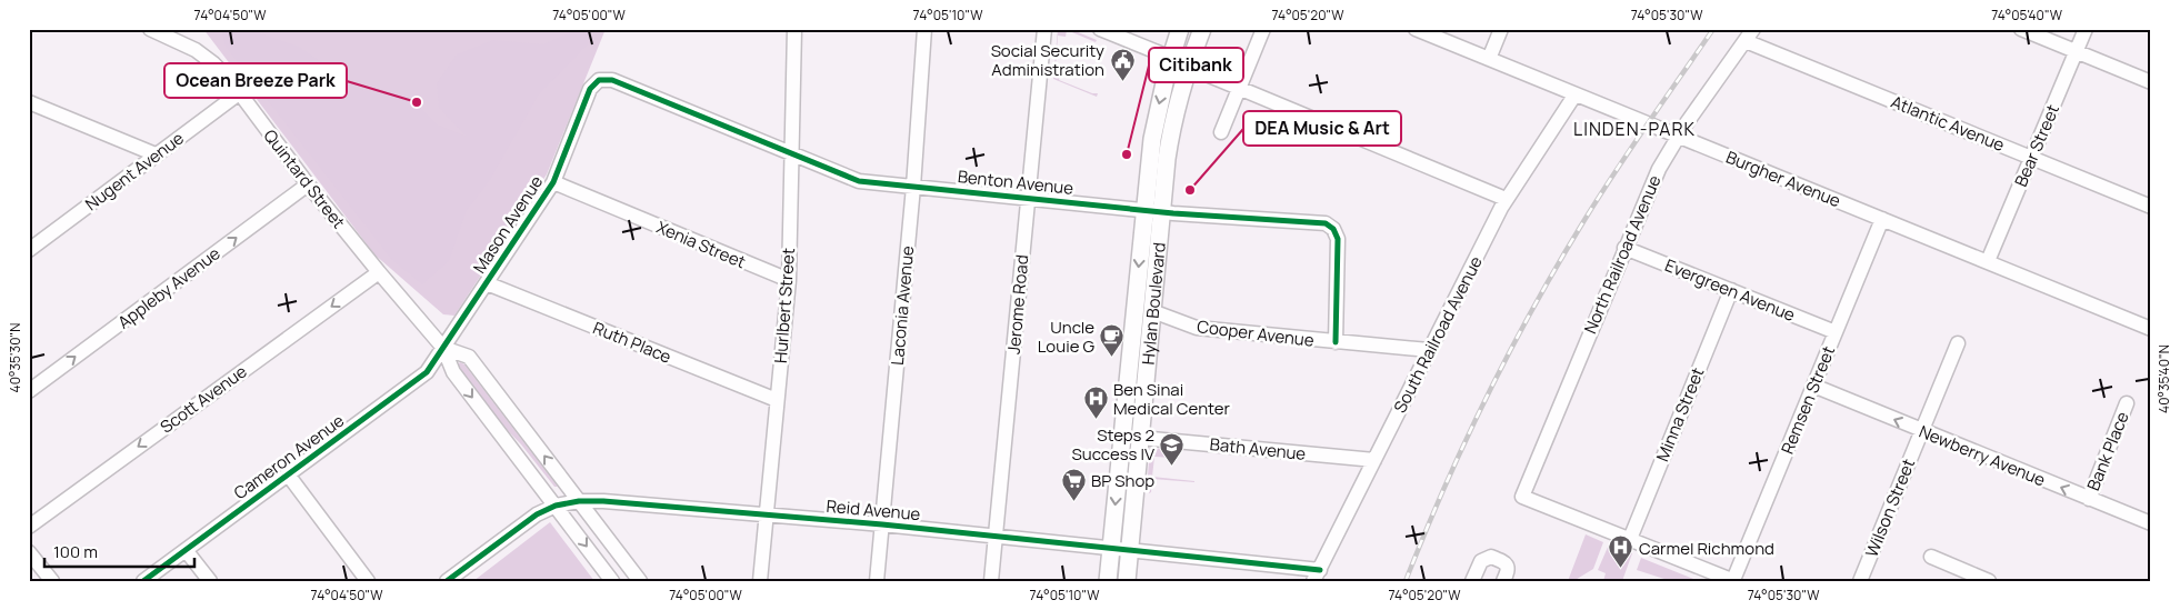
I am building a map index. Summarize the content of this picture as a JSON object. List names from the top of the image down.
{
  "streets": {
    "main road": ["Hylan Boulevard"],
    "street": [
      "Atlantic Avenue",
      "Bear Street",
      "Nugent Avenue",
      "Quintard Street",
      "Burgher Avenue",
      "Benton Avenue",
      "Mason Avenue",
      "Xenia Street",
      "North Railroad Avenue",
      "Appleby Avenue",
      "Evergreen Avenue",
      "Jerome Road",
      "Hurlbert Street",
      "Laconia Avenue",
      "Cooper Avenue",
      "South Railroad Avenue",
      "Ruth Place",
      "Scott Avenue",
      "Remsen Street",
      "Minna Street",
      "Bath Avenue",
      "Bank Place",
      "Newberry Avenue",
      "Cameron Avenue",
      "Wilson Street",
      "Reid Avenue"
    ]
  },
  "crossings": [
    ["Atlantic Avenue", "Bear Street"],
    ["Atlantic Avenue", "North Railroad Avenue"],
    ["Bear Street", "Burgher Avenue"],
    ["Nugent Avenue", "Quintard Street"],
    ["Quintard Street", "Mason Avenue"],
    ["Quintard Street", "Appleby Avenue"],
    ["Quintard Street", "Scott Avenue"],
    ["Quintard Street", "Cameron Avenue"],
    ["Quintard Street", "Reid Avenue"],
    ["Burgher Avenue", "North Railroad Avenue"],
    ["Burgher Avenue", "South Railroad Avenue"],
    ["Burgher Avenue", "Remsen Street"],
    ["Benton Avenue", "Mason Avenue"],
    ["Benton Avenue", "Hylan Boulevard"],
    ["Benton Avenue", "Jerome Road"],
    ["Benton Avenue", "Hurlbert Street"],
    ["Benton Avenue", "Laconia Avenue"],
    ["Benton Avenue", "Cooper Avenue"],
    ["Mason Avenue", "Xenia Street"],
    ["Mason Avenue", "Ruth Place"],
    ["Mason Avenue", "Cameron Avenue"],
    ["Xenia Street", "Hurlbert Street"],
    ["North Railroad Avenue", "Evergreen Avenue"],
    ["North Railroad Avenue", "Minna Street"],
    ["Evergreen Avenue", "Remsen Street"],
    ["Evergreen Avenue", "Minna Street"],
    ["Hylan Boulevard", "Cooper Avenue"],
    ["Hylan Boulevard", "Bath Avenue"],
    ["Hylan Boulevard", "Reid Avenue"],
    ["Jerome Road", "Reid Avenue"],
    ["Hurlbert Street", "Ruth Place"],
    ["Hurlbert Street", "Reid Avenue"],
    ["Laconia Avenue", "Reid Avenue"],
    ["Cooper Avenue", "South Railroad Avenue"],
    ["South Railroad Avenue", "Bath Avenue"],
    ["South Railroad Avenue", "Reid Avenue"],
    ["Remsen Street", "Newberry Avenue"],
    ["Bank Place", "Newberry Avenue"],
    ["Newberry Avenue", "Wilson Street"]
  ],
  "one_way": ["Appleby Avenue", "Scott Avenue", "Newberry Avenue"],
  "districts": ["LINDEN-PARK"],
  "places": {
    "public building": ["Social Security Administration"],
    "other": ["Ocean Breeze Park", "Citibank", "DEA Music & Art"],
    "cafe": ["Uncle Louie G"],
    "hospital": ["Ben Sinai Medical Center", "Carmel Richmond"],
    "school or university": ["Steps 2 Success IV"],
    "supermarket": ["BP Shop"]
  },
  "scale_bar": "100 m",
  "coordinates": [
    "74°04'50\"W",
    "74°05'00\"W",
    "74°05'10\"W",
    "74°05'20\"W",
    "74°05'30\"W",
    "74°05'40\"W",
    "40°35'30\"N",
    "40°35'40\"N"
  ]
}
